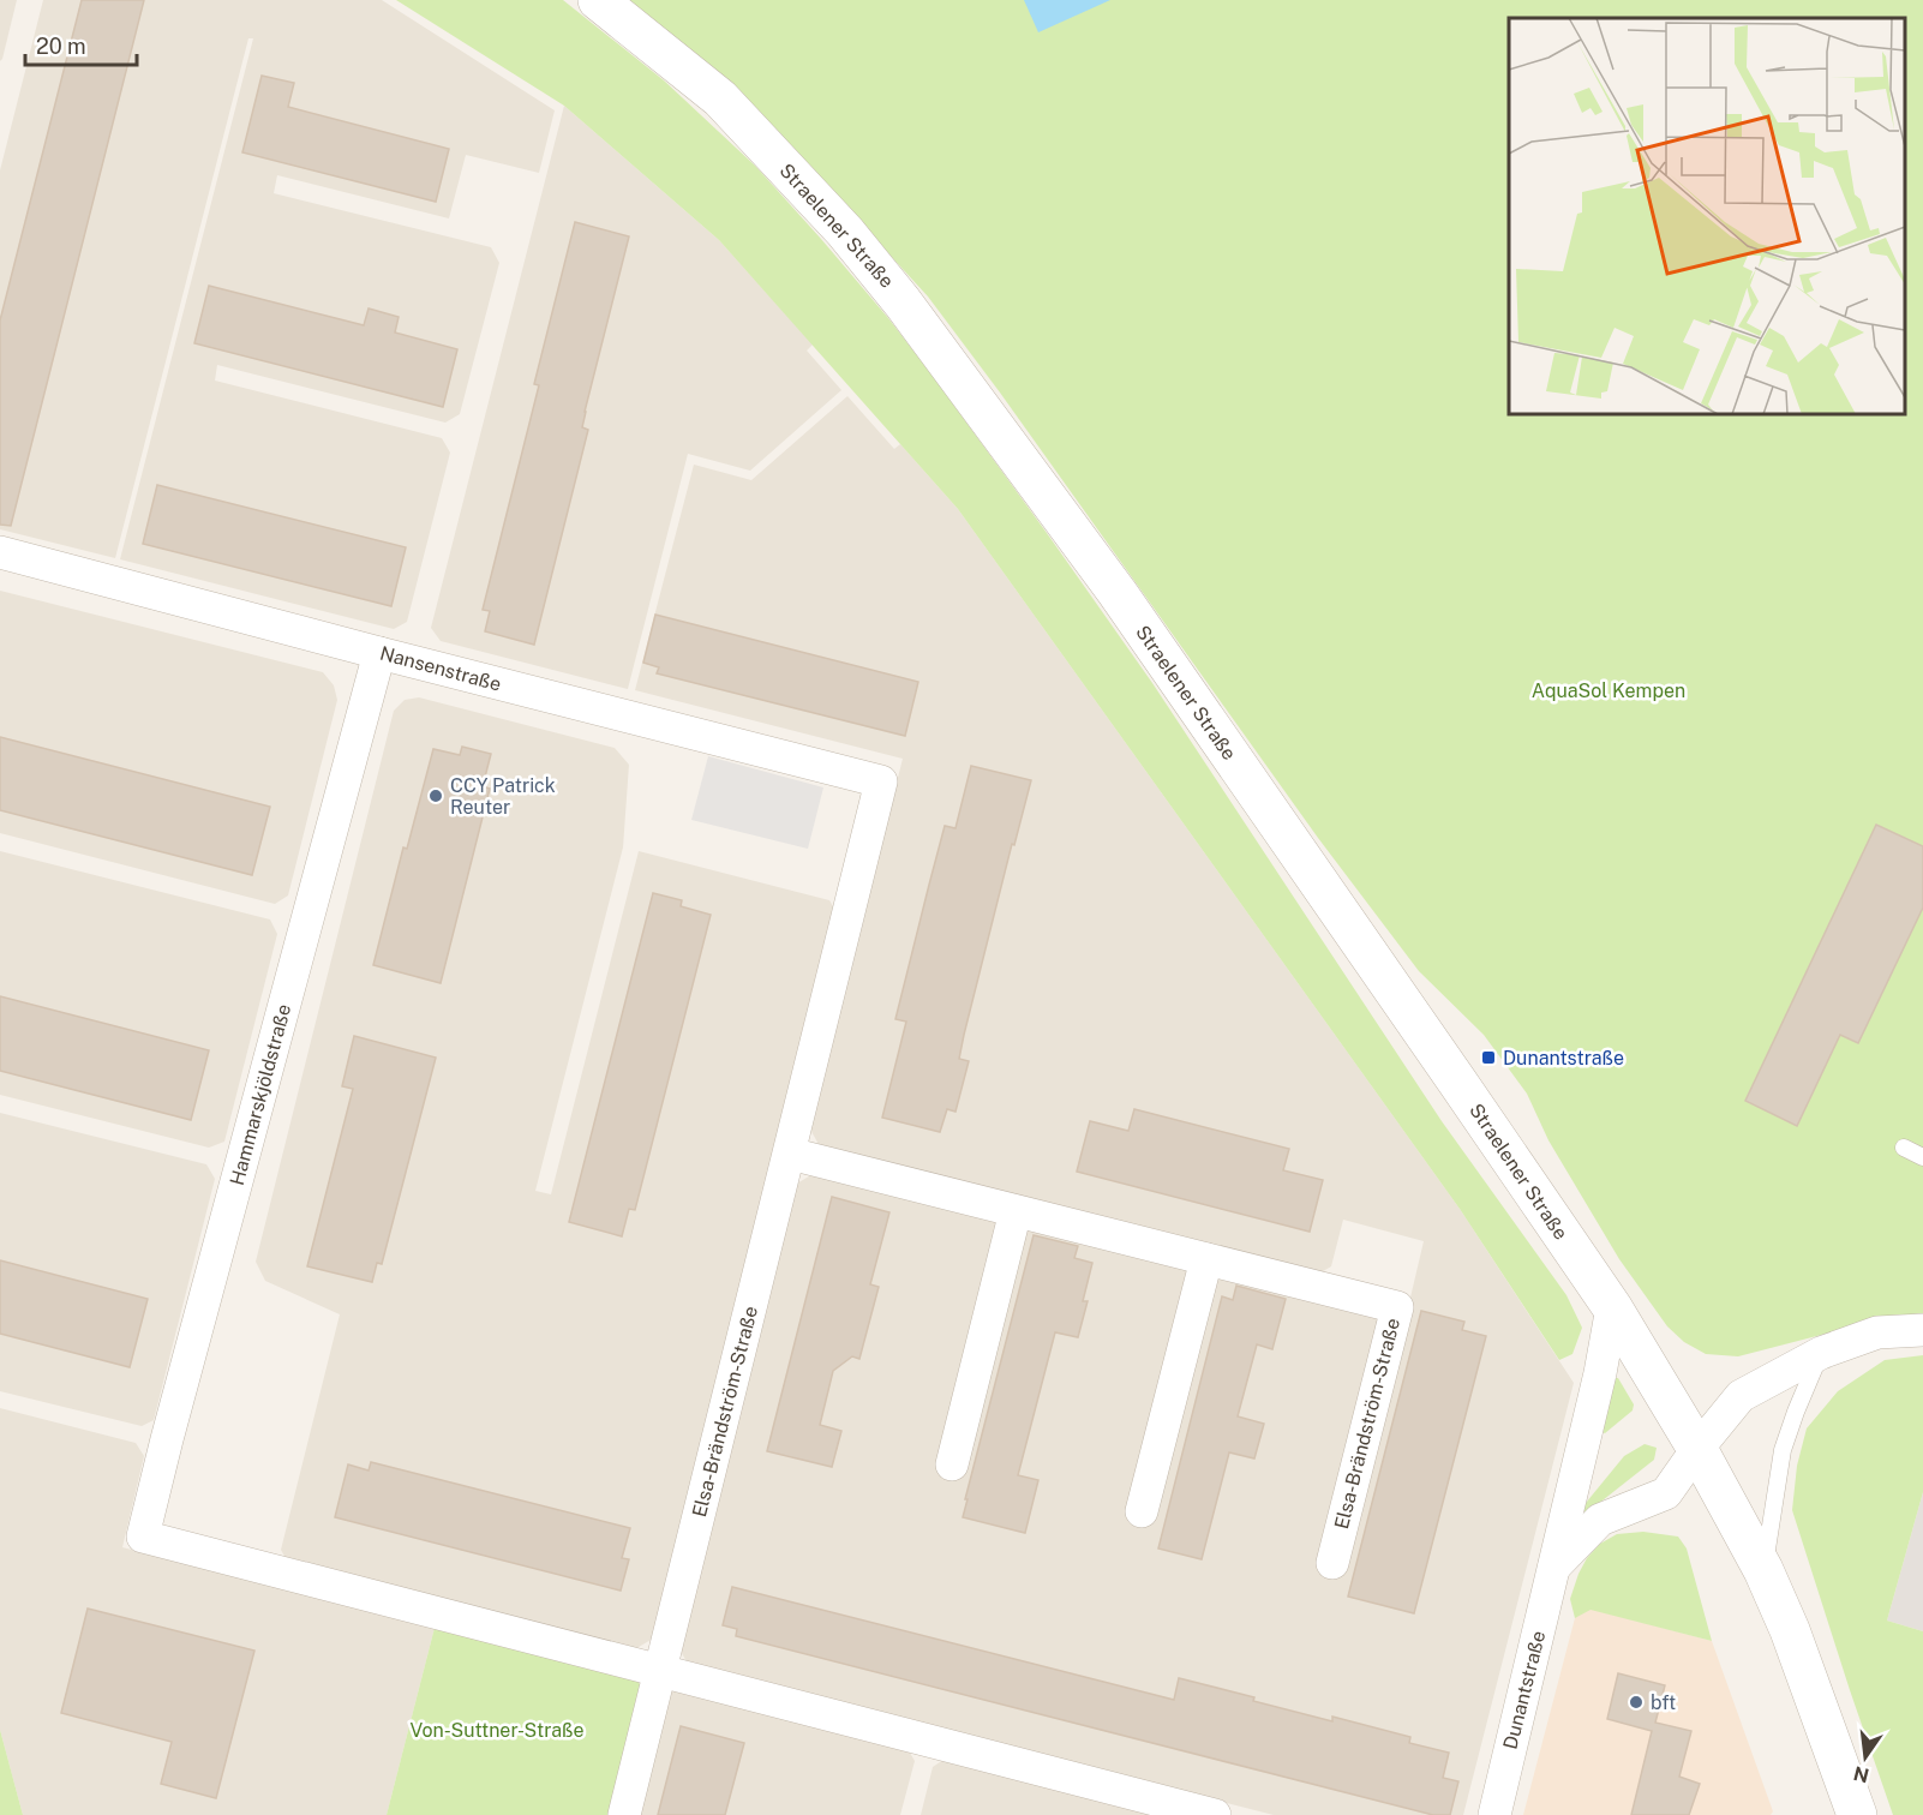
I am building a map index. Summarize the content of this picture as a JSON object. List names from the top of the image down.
{
  "streets": {
    "street": [
      "Straelener Straße",
      "Nansenstraße",
      "Hammarskjöldstraße",
      "Elsa-Brändström-Straße",
      "Dunantstraße"
    ]
  },
  "crossings": [
    ["Straelener Straße", "Dunantstraße"],
    ["Nansenstraße", "Hammarskjöldstraße"],
    ["Nansenstraße", "Elsa-Brändström-Straße"],
    ["Hammarskjöldstraße", "Elsa-Brändström-Straße"]
  ],
  "parks": ["AquaSol Kempen", "Von-Suttner-Straße"],
  "places": {
    "other": ["CCY Patrick Reuter", "bft"],
    "transit": ["Dunantstraße"]
  },
  "scale_bar": "20 m",
  "north": "bottom"
}
